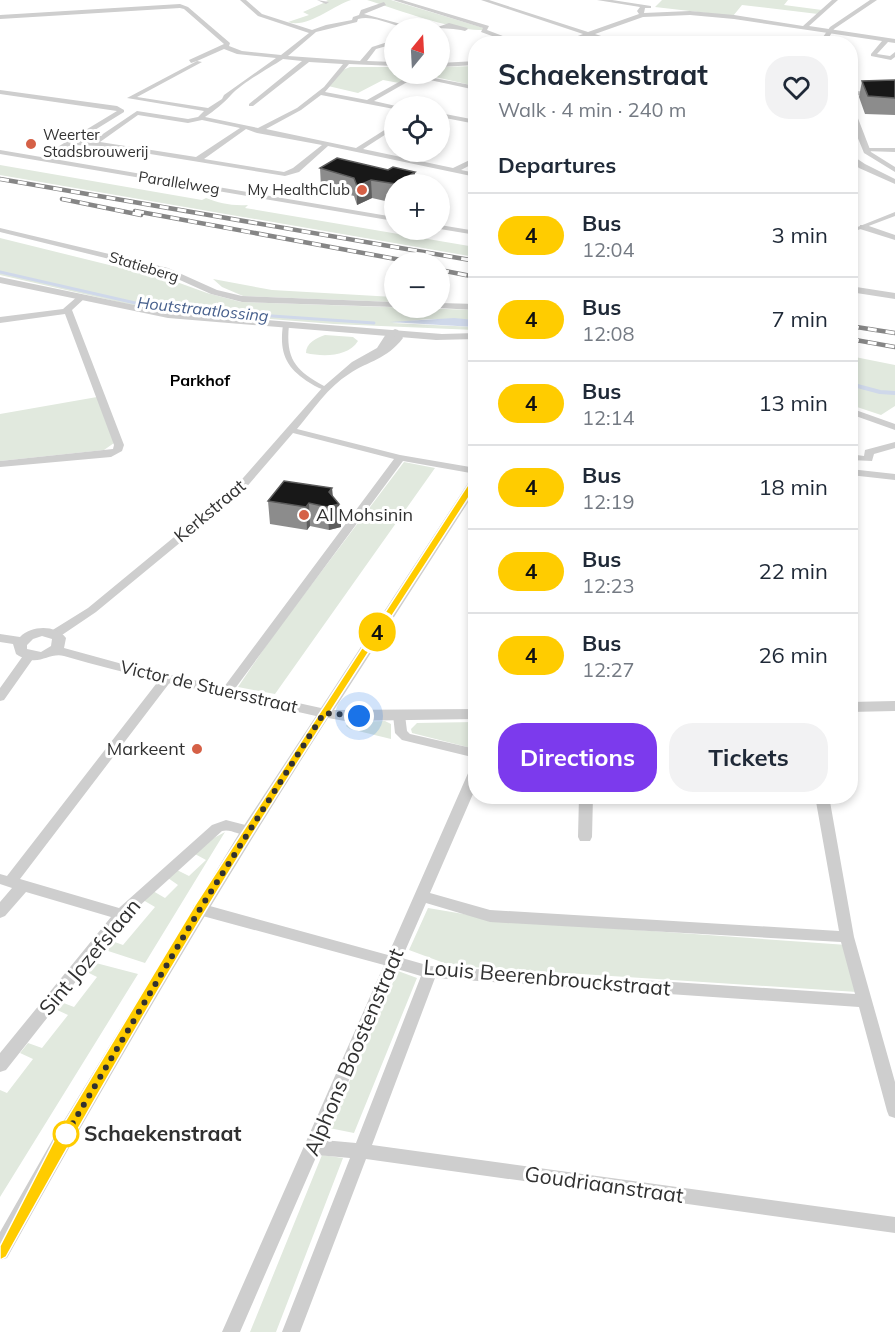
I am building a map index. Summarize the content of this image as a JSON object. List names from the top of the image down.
{
  "streets": {
    "street": [
      "Parallelweg",
      "Statieberg",
      "Kerkstraat",
      "Victor de Stuersstraat",
      "Sint Jozefslaan",
      "Louis Beerenbrouckstraat",
      "Alphons Boostenstraat",
      "Goudriaanstraat"
    ]
  },
  "crossings": [
    ["Louis Beerenbrouckstraat", "Alphons Boostenstraat"],
    ["Alphons Boostenstraat", "Goudriaanstraat"]
  ],
  "districts": ["Parkhof"],
  "water": ["Houtstraatlossing"],
  "places": [
    "Weerter Stadsbrouwerij",
    "My HealthClub",
    "Al Mohsinin",
    "Markeent",
    "Schaekenstraat"
  ],
  "lines": ["bus line 4"],
  "north": "top",
  "page": {
    "on_map": "4",
    "map_buttons": ["+", "−"],
    "heading": [
      ["Schaekenstraat", "Walk · 4 min · 240 m"],
      "Departures"
    ],
    "list": [
      {
        "mark": "4",
        "name": "Bus",
        "note": "12:04",
        "value": "3 min"
      },
      {
        "mark": "4",
        "name": "Bus",
        "note": "12:08",
        "value": "7 min"
      },
      {
        "mark": "4",
        "name": "Bus",
        "note": "12:14",
        "value": "13 min"
      },
      {
        "mark": "4",
        "name": "Bus",
        "note": "12:19",
        "value": "18 min"
      },
      {
        "mark": "4",
        "name": "Bus",
        "note": "12:23",
        "value": "22 min"
      },
      {
        "mark": "4",
        "name": "Bus",
        "note": "12:27",
        "value": "26 min"
      }
    ],
    "buttons": ["Directions", "Tickets"]
  }
}
